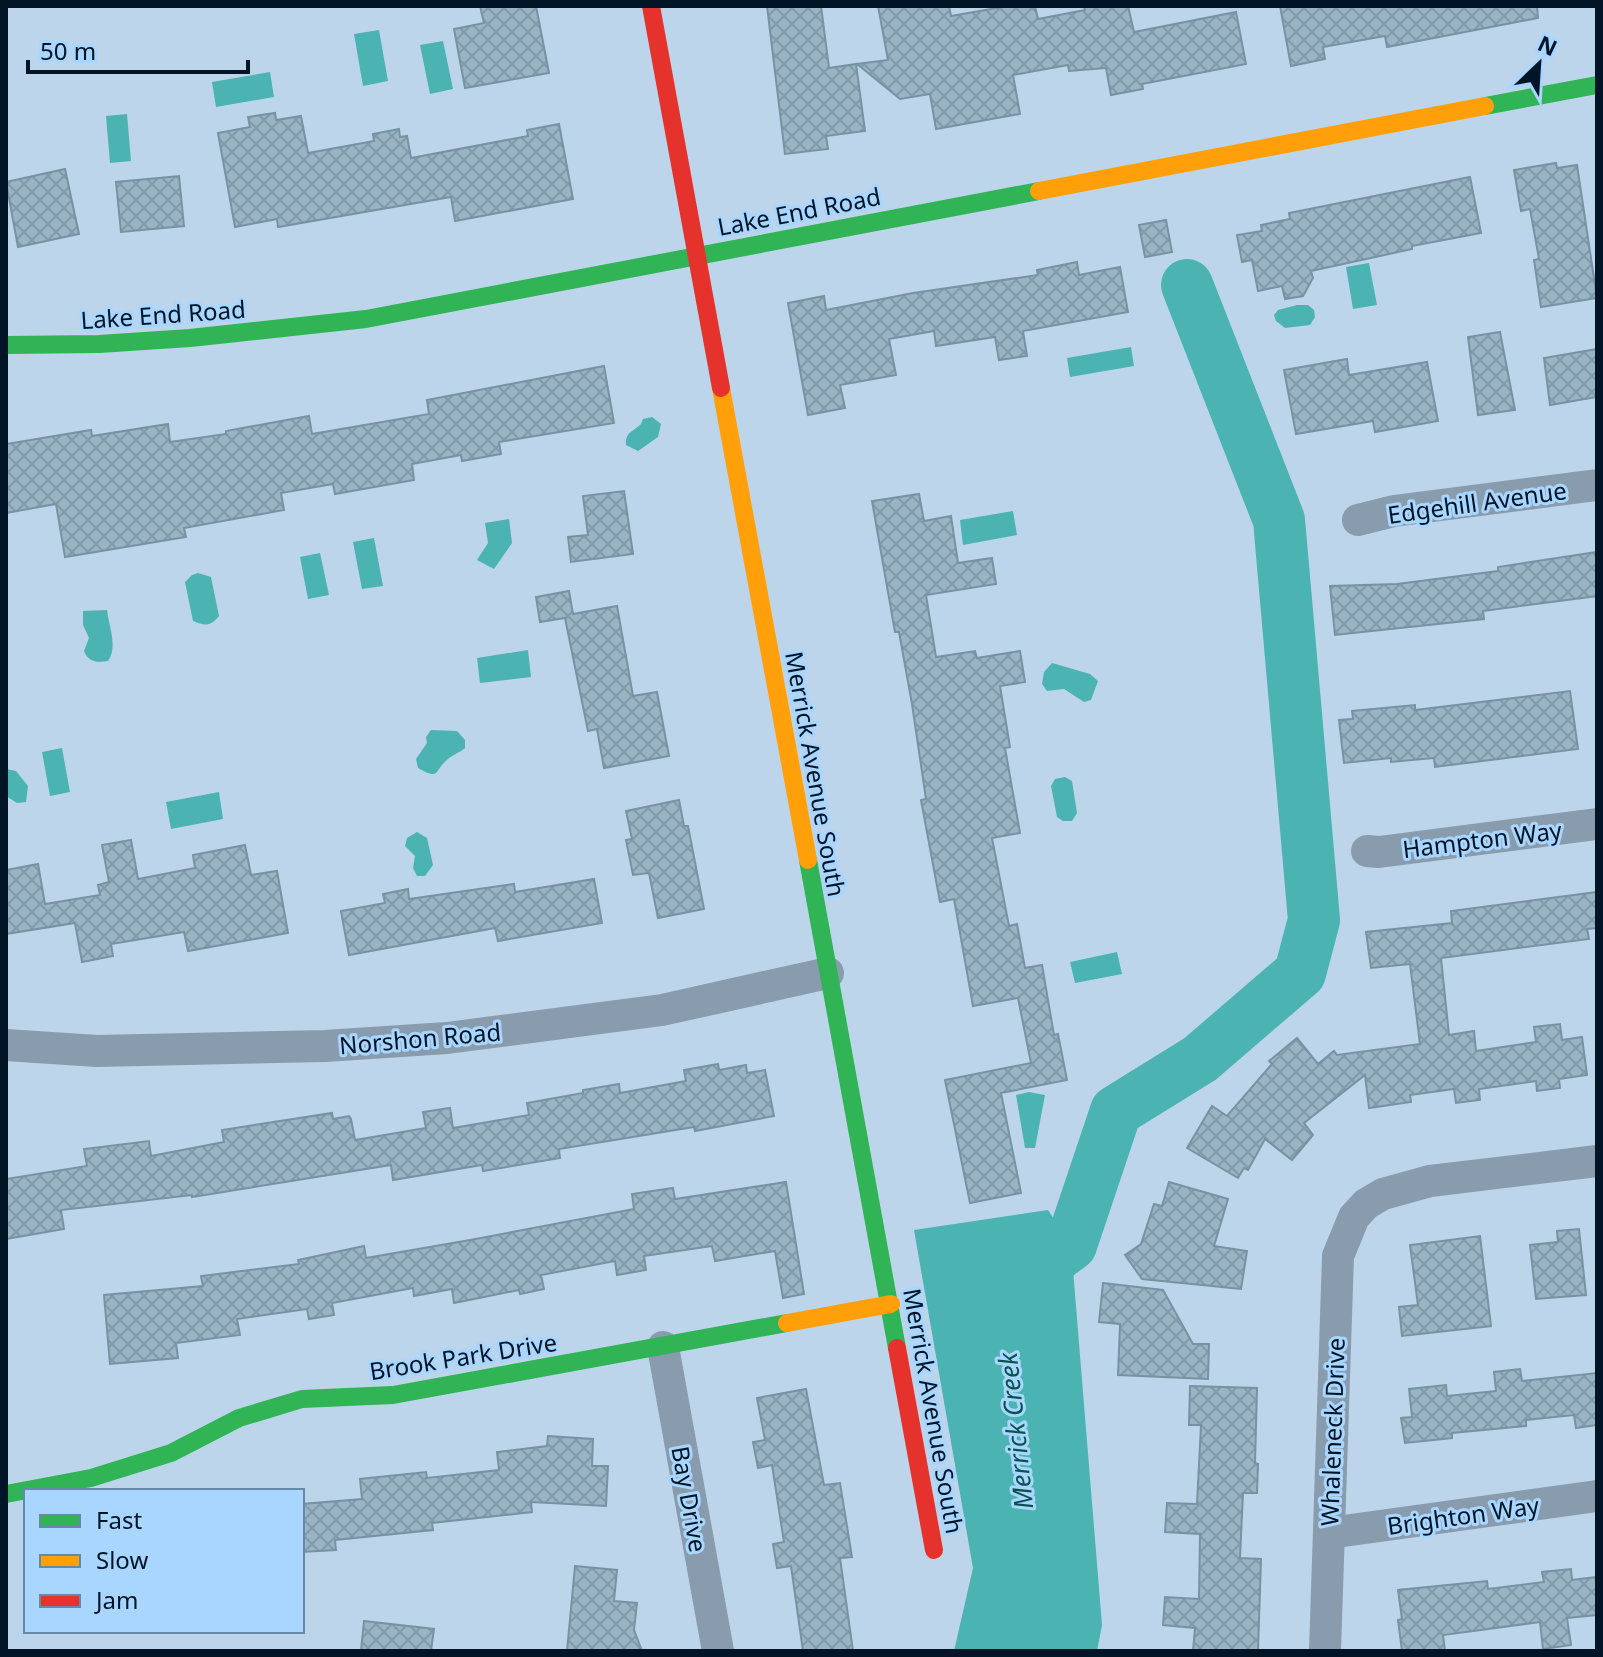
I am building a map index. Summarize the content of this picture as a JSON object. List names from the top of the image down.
{
  "streets": {
    "street": [
      "Lake End Road",
      "Edgehill Avenue",
      "Merrick Avenue South",
      "Hampton Way",
      "Norshon Road",
      "Brook Park Drive",
      "Whaleneck Drive",
      "Bay Drive",
      "Brighton Way"
    ]
  },
  "crossings": [
    ["Lake End Road", "Merrick Avenue South"],
    ["Merrick Avenue South", "Norshon Road"],
    ["Merrick Avenue South", "Brook Park Drive"],
    ["Brook Park Drive", "Bay Drive"],
    ["Whaleneck Drive", "Brighton Way"]
  ],
  "water": ["Merrick Creek"],
  "legend": ["Fast", "Slow", "Jam"],
  "scale_bar": "50 m",
  "north": "top right"
}
